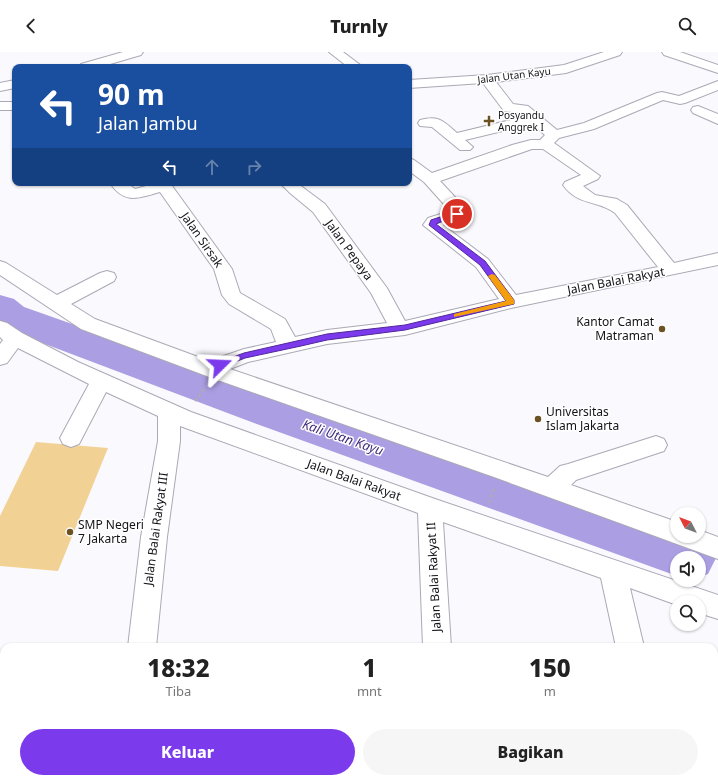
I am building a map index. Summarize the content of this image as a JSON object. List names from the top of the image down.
{
  "streets": {
    "street": [
      "Jalan Utan Kayu",
      "Jalan Sirsak",
      "Jalan Pepaya",
      "Jalan Balai Rakyat",
      "Jalan Balai Rakyat III",
      "Jalan Balai Rakyat II"
    ]
  },
  "crossings": [
    ["Jalan Sirsak", "Jalan Balai Rakyat"],
    ["Jalan Pepaya", "Jalan Balai Rakyat"],
    ["Jalan Balai Rakyat", "Jalan Balai Rakyat III"],
    ["Jalan Balai Rakyat", "Jalan Balai Rakyat II"]
  ],
  "water": ["Kali Utan Kayu"],
  "places": {
    "health": ["Posyandu Anggrek I"],
    "other": ["Kantor Camat Matraman", "Universitas Islam Jakarta", "SMP Negeri 7 Jakarta"]
  },
  "north": "top left",
  "page": {
    "header": "Turnly",
    "turn": ["90 m", "Jalan Jambu"],
    "eta": [
      "18:32",
      "Tiba",
      "1",
      "mnt",
      "150",
      "m"
    ],
    "buttons": ["Keluar", "Bagikan"]
  }
}
